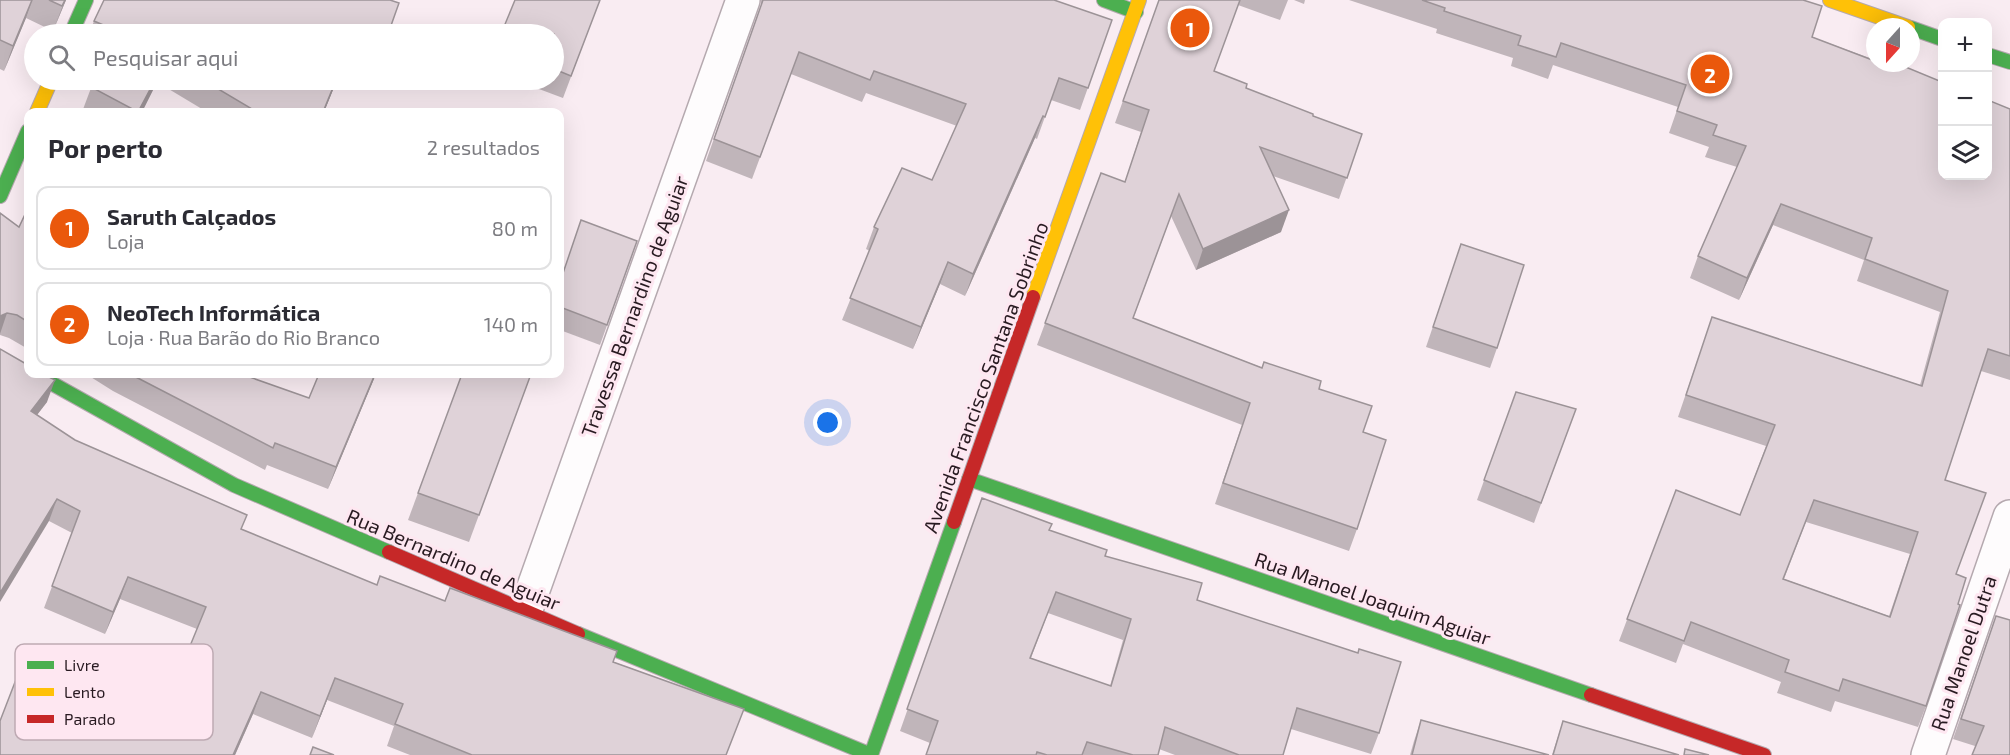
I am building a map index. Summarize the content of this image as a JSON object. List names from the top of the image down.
{
  "streets": {
    "street": [
      "Travessa Bernardino de Aguiar",
      "Avenida Francisco Santana Sobrinho",
      "Rua Bernardino de Aguiar",
      "Rua Manoel Joaquim Aguiar",
      "Rua Manoel Dutra"
    ]
  },
  "crossings": [
    ["Travessa Bernardino de Aguiar", "Rua Bernardino de Aguiar"],
    ["Avenida Francisco Santana Sobrinho", "Rua Bernardino de Aguiar"],
    ["Avenida Francisco Santana Sobrinho", "Rua Manoel Joaquim Aguiar"]
  ],
  "legend": ["Livre", "Lento", "Parado"],
  "north": "bottom",
  "page": {
    "pins": ["1", "2"],
    "map_buttons": ["+", "−"],
    "search": "Pesquisar aqui",
    "heading": ["Por perto", "2 resultados"],
    "list": [
      {
        "mark": "1",
        "name": "Saruth Calçados",
        "note": "Loja",
        "value": "80 m"
      },
      {
        "mark": "2",
        "name": "NeoTech Informática",
        "note": "Loja · Rua Barão do Rio Branco",
        "value": "140 m"
      }
    ]
  }
}
